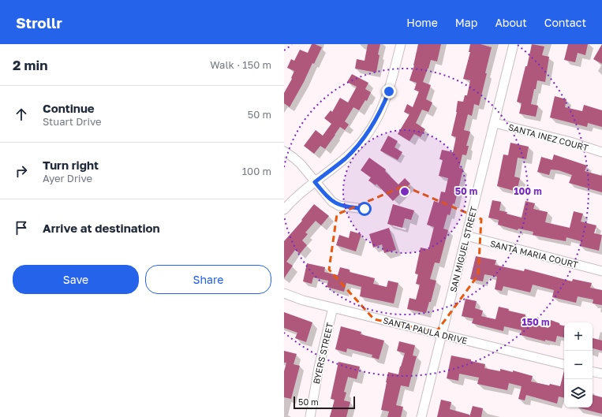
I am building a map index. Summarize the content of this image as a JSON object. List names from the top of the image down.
{
  "streets": {
    "street": [
      "SANTA INEZ COURT",
      "SAN MIGUEL STREET",
      "SANTA MARIA COURT",
      "SANTA PAULA DRIVE",
      "BYERS STREET"
    ]
  },
  "crossings": [
    ["SANTA INEZ COURT", "SAN MIGUEL STREET"],
    ["SAN MIGUEL STREET", "SANTA MARIA COURT"],
    ["SAN MIGUEL STREET", "SANTA PAULA DRIVE"],
    ["SANTA PAULA DRIVE", "BYERS STREET"]
  ],
  "scale_bar": "50 m",
  "page": {
    "header": "Strollr",
    "nav": [
      "Home",
      "Map",
      "About",
      "Contact"
    ],
    "heading": ["2 min", "Walk · 150 m"],
    "list": [
      ["Continue", "Stuart Drive", "50 m"],
      ["Turn right", "Ayer Drive", "100 m"],
      "Arrive at destination"
    ],
    "buttons": ["Save", "Share"],
    "map_buttons": ["+", "−"],
    "scale": "50 m"
  },
  "rings": ["50 m", "100 m", "150 m"]
}
